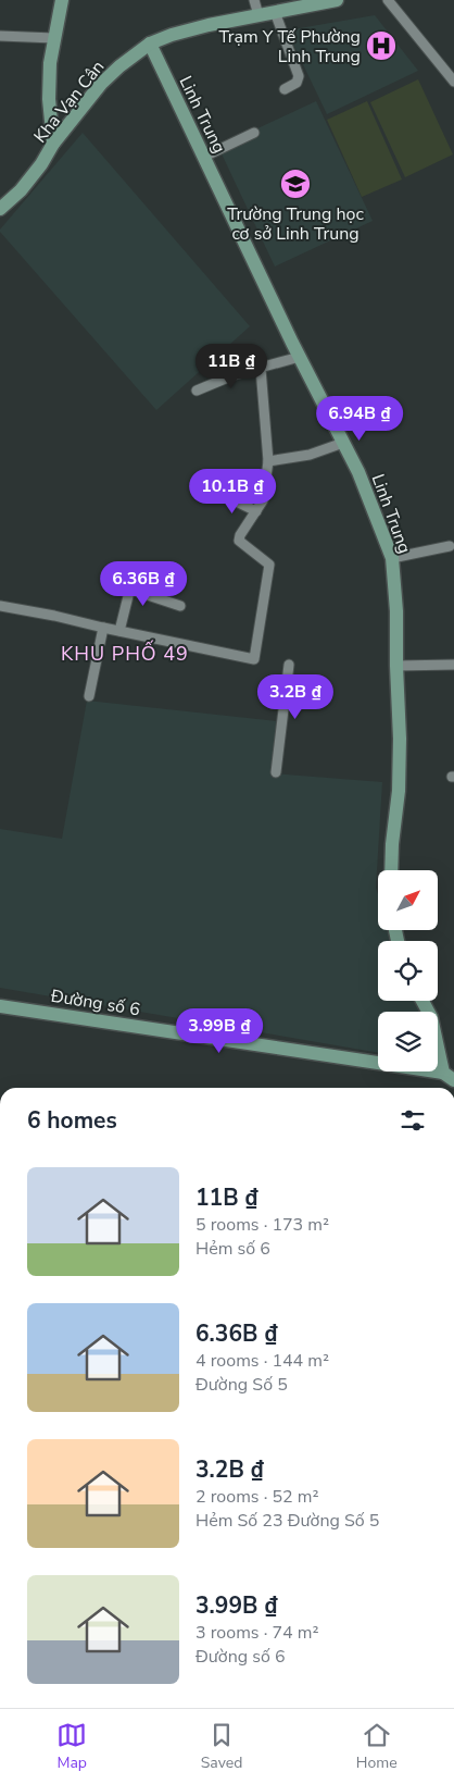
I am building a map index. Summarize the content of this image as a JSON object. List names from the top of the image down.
{
  "streets": {
    "street": ["Kha Vạn Cân", "Linh Trung", "Đường số 6"]
  },
  "crossings": [
    ["Kha Vạn Cân", "Linh Trung"]
  ],
  "districts": ["KHU PHỐ 49"],
  "places": {
    "hospital": ["Trạm Y Tế Phường Linh Trung"],
    "school or university": ["Trường Trung học cơ sở Linh Trung"]
  },
  "north": "top right",
  "page": {
    "price": [
      "11B ₫",
      "6.94B ₫",
      "10.1B ₫",
      "6.36B ₫",
      "3.2B ₫",
      "3.99B ₫"
    ],
    "heading": "6 homes",
    "list": [
      {
        "name": "11B ₫",
        "note": "5 rooms · 173 m² · Hẻm số 6"
      },
      {
        "name": "6.36B ₫",
        "note": "4 rooms · 144 m² · Đường Số 5"
      },
      {
        "name": "3.2B ₫",
        "note": "2 rooms · 52 m² · Hẻm Số 23 Đường Số 5"
      },
      {
        "name": "3.99B ₫",
        "note": "3 rooms · 74 m² · Đường số 6"
      }
    ],
    "tabs": ["Map", "Saved", "Home"]
  }
}
